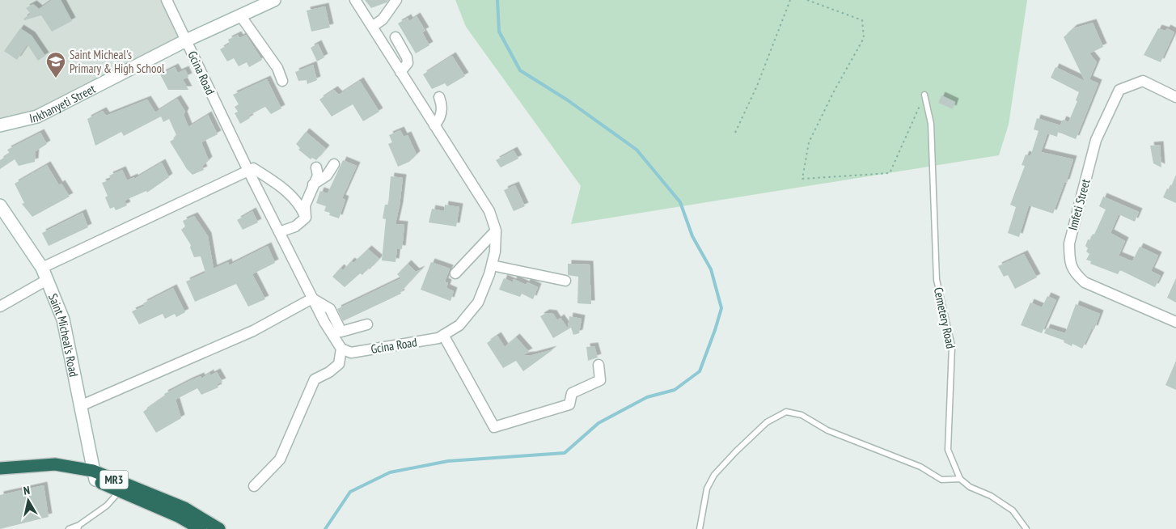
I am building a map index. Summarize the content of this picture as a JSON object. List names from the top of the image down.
{
  "streets": {
    "highway": ["MR3"],
    "street": [
      "Gcina Road",
      "Inkhanyeti Street",
      "Imfeti Street",
      "Saint Micheal's Road"
    ],
    "lane": ["Cemetery Road"]
  },
  "crossings": [
    ["Gcina Road", "Inkhanyeti Street"],
    ["Saint Micheal's Road", "MR3"]
  ],
  "places": {
    "school or university": ["Saint Micheal's Primary & High School"]
  },
  "north": "top"
}
